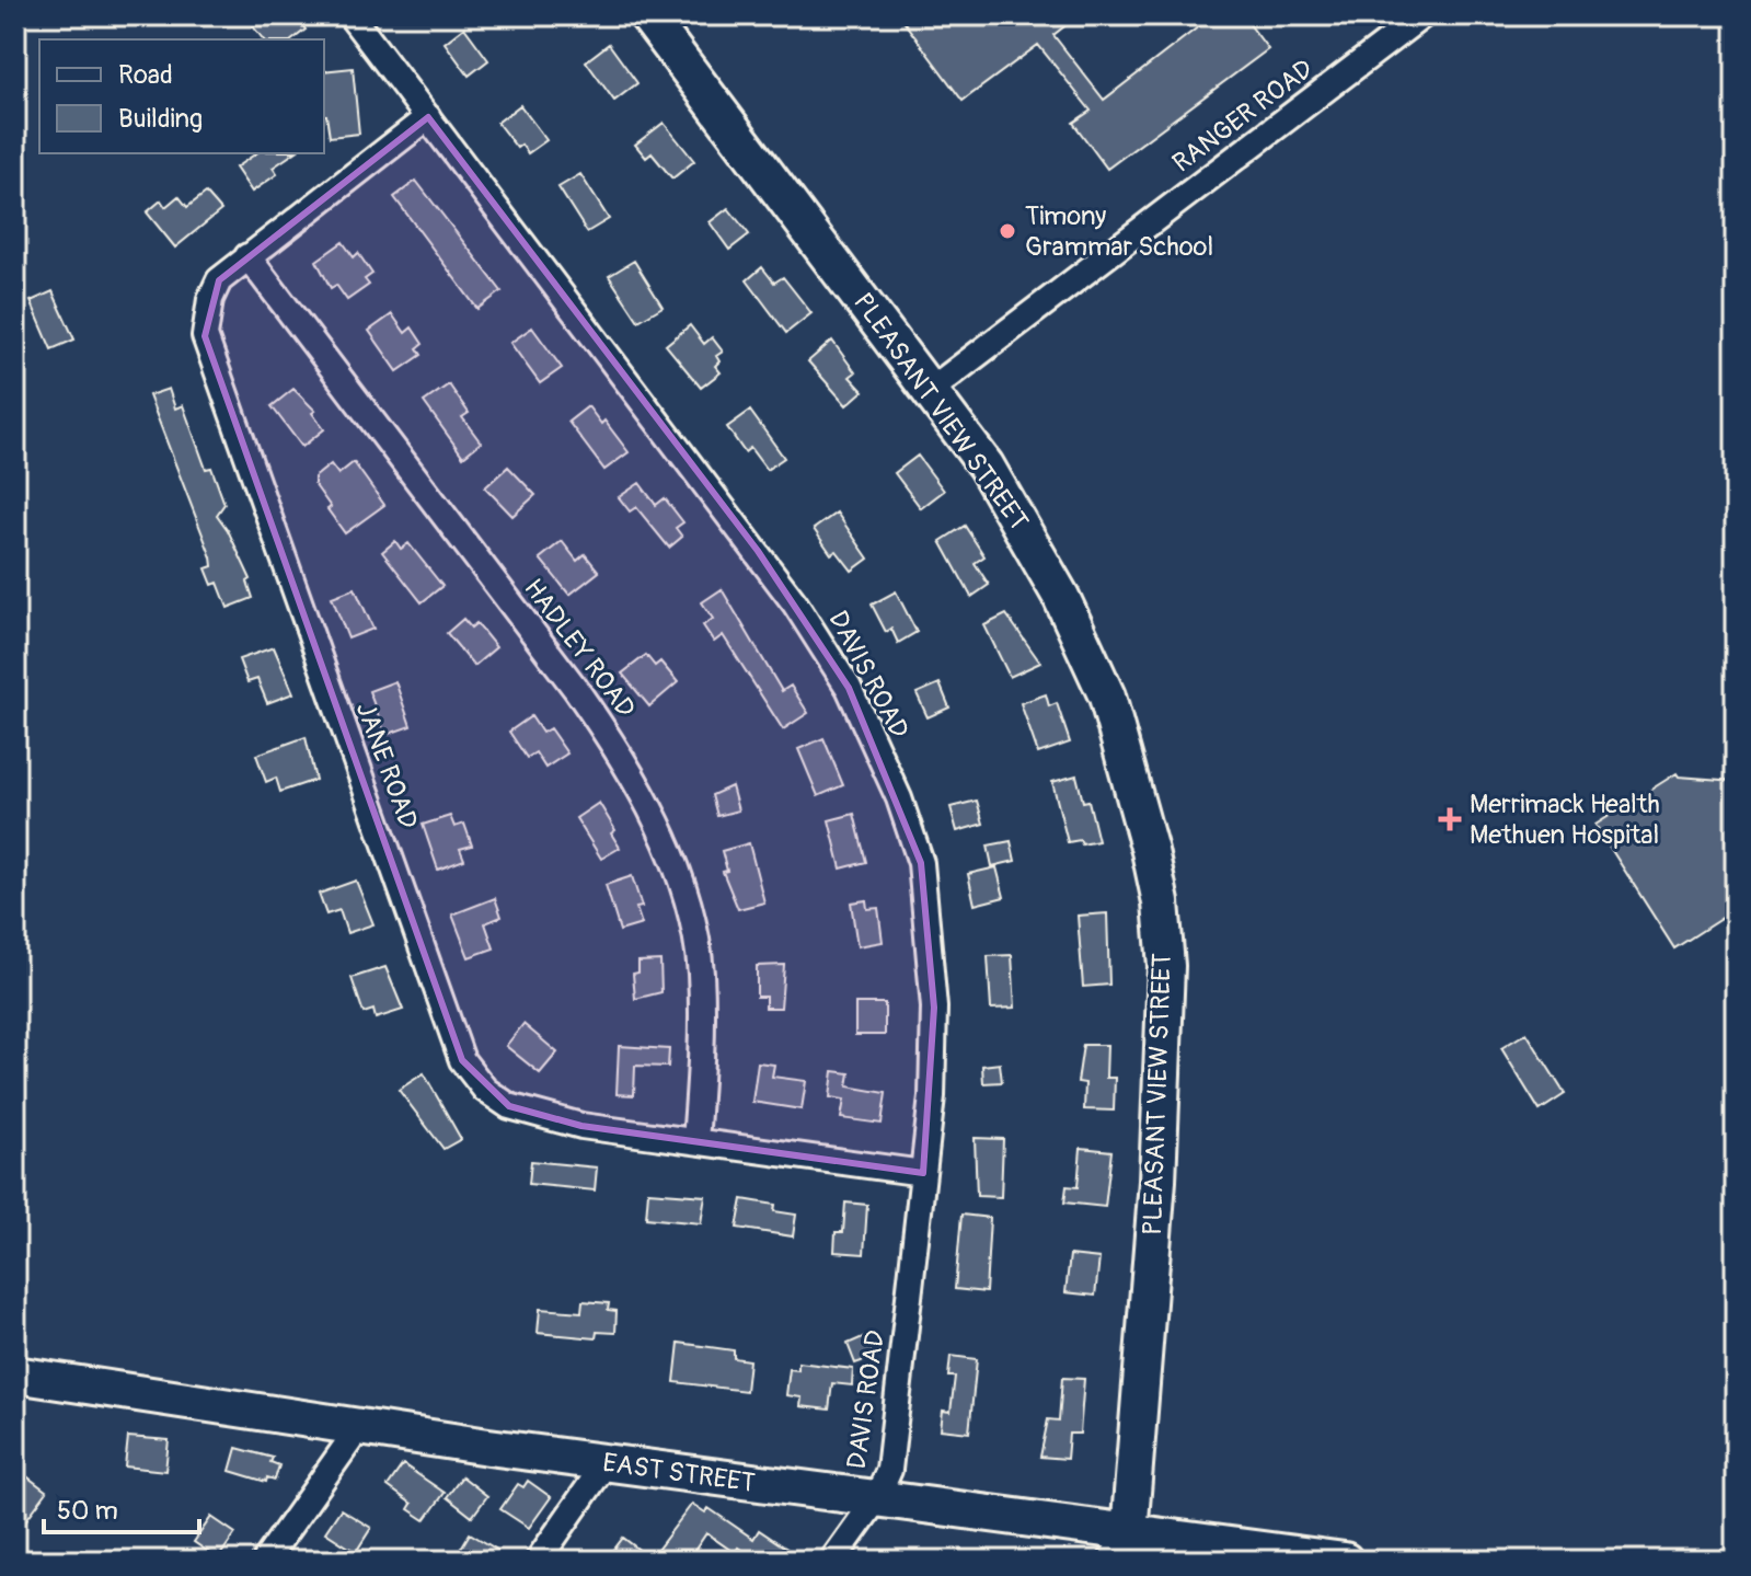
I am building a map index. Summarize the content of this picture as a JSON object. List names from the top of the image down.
{
  "streets": {
    "street": [
      "RANGER ROAD",
      "PLEASANT VIEW STREET",
      "HADLEY ROAD",
      "DAVIS ROAD",
      "JANE ROAD",
      "EAST STREET"
    ]
  },
  "crossings": [
    ["RANGER ROAD", "PLEASANT VIEW STREET"],
    ["PLEASANT VIEW STREET", "EAST STREET"],
    ["HADLEY ROAD", "JANE ROAD"],
    ["DAVIS ROAD", "JANE ROAD"],
    ["DAVIS ROAD", "EAST STREET"]
  ],
  "places": {
    "other": ["Timony Grammar School"],
    "health": ["Merrimack Health Methuen Hospital"]
  },
  "legend": ["Road", "Building"],
  "scale_bar": "50 m"
}
